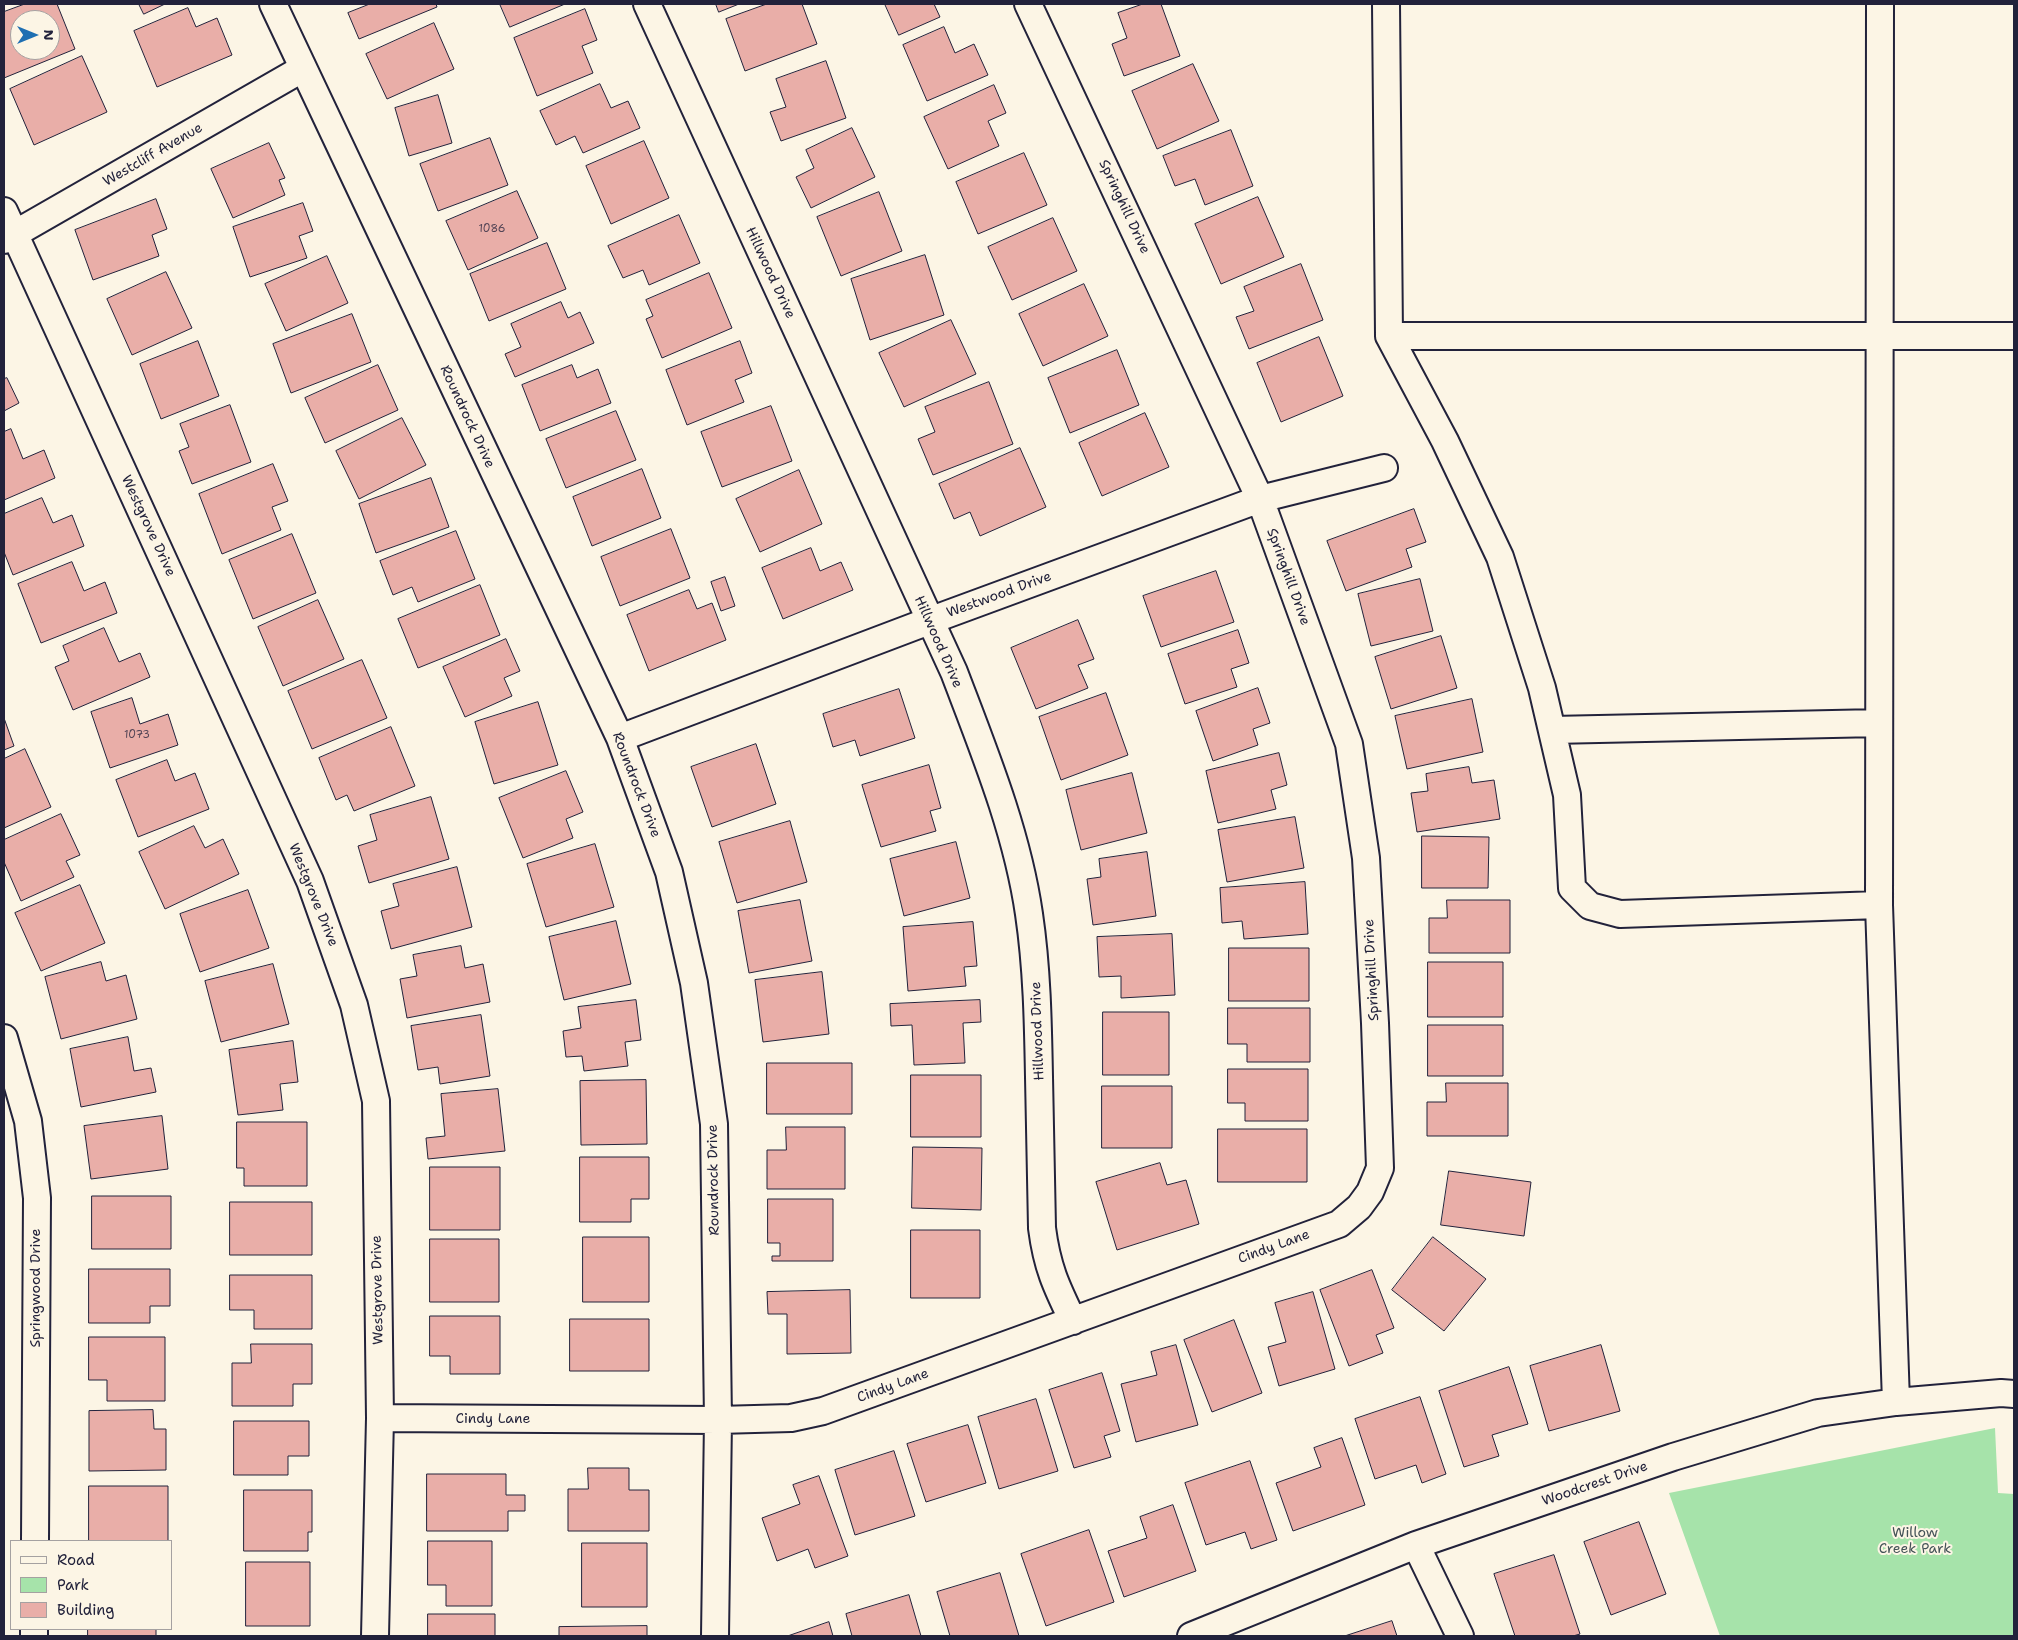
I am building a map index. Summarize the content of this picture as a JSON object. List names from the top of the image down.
{
  "streets": {
    "street": [
      "Westcliff Avenue",
      "Springhill Drive",
      "Hillwood Drive",
      "Roundrock Drive",
      "Westgrove Drive",
      "Westwood Drive",
      "Cindy Lane",
      "Springwood Drive",
      "Woodcrest Drive"
    ]
  },
  "crossings": [
    ["Westcliff Avenue", "Roundrock Drive"],
    ["Westcliff Avenue", "Westgrove Drive"],
    ["Springhill Drive", "Westwood Drive"],
    ["Springhill Drive", "Cindy Lane"],
    ["Hillwood Drive", "Westwood Drive"],
    ["Hillwood Drive", "Cindy Lane"],
    ["Roundrock Drive", "Westwood Drive"],
    ["Roundrock Drive", "Cindy Lane"],
    ["Westgrove Drive", "Cindy Lane"]
  ],
  "parks": ["Willow Creek Park"],
  "house_numbers": ["1086", "1073"],
  "legend": ["Road", "Park", "Building"],
  "north": "right"
}
